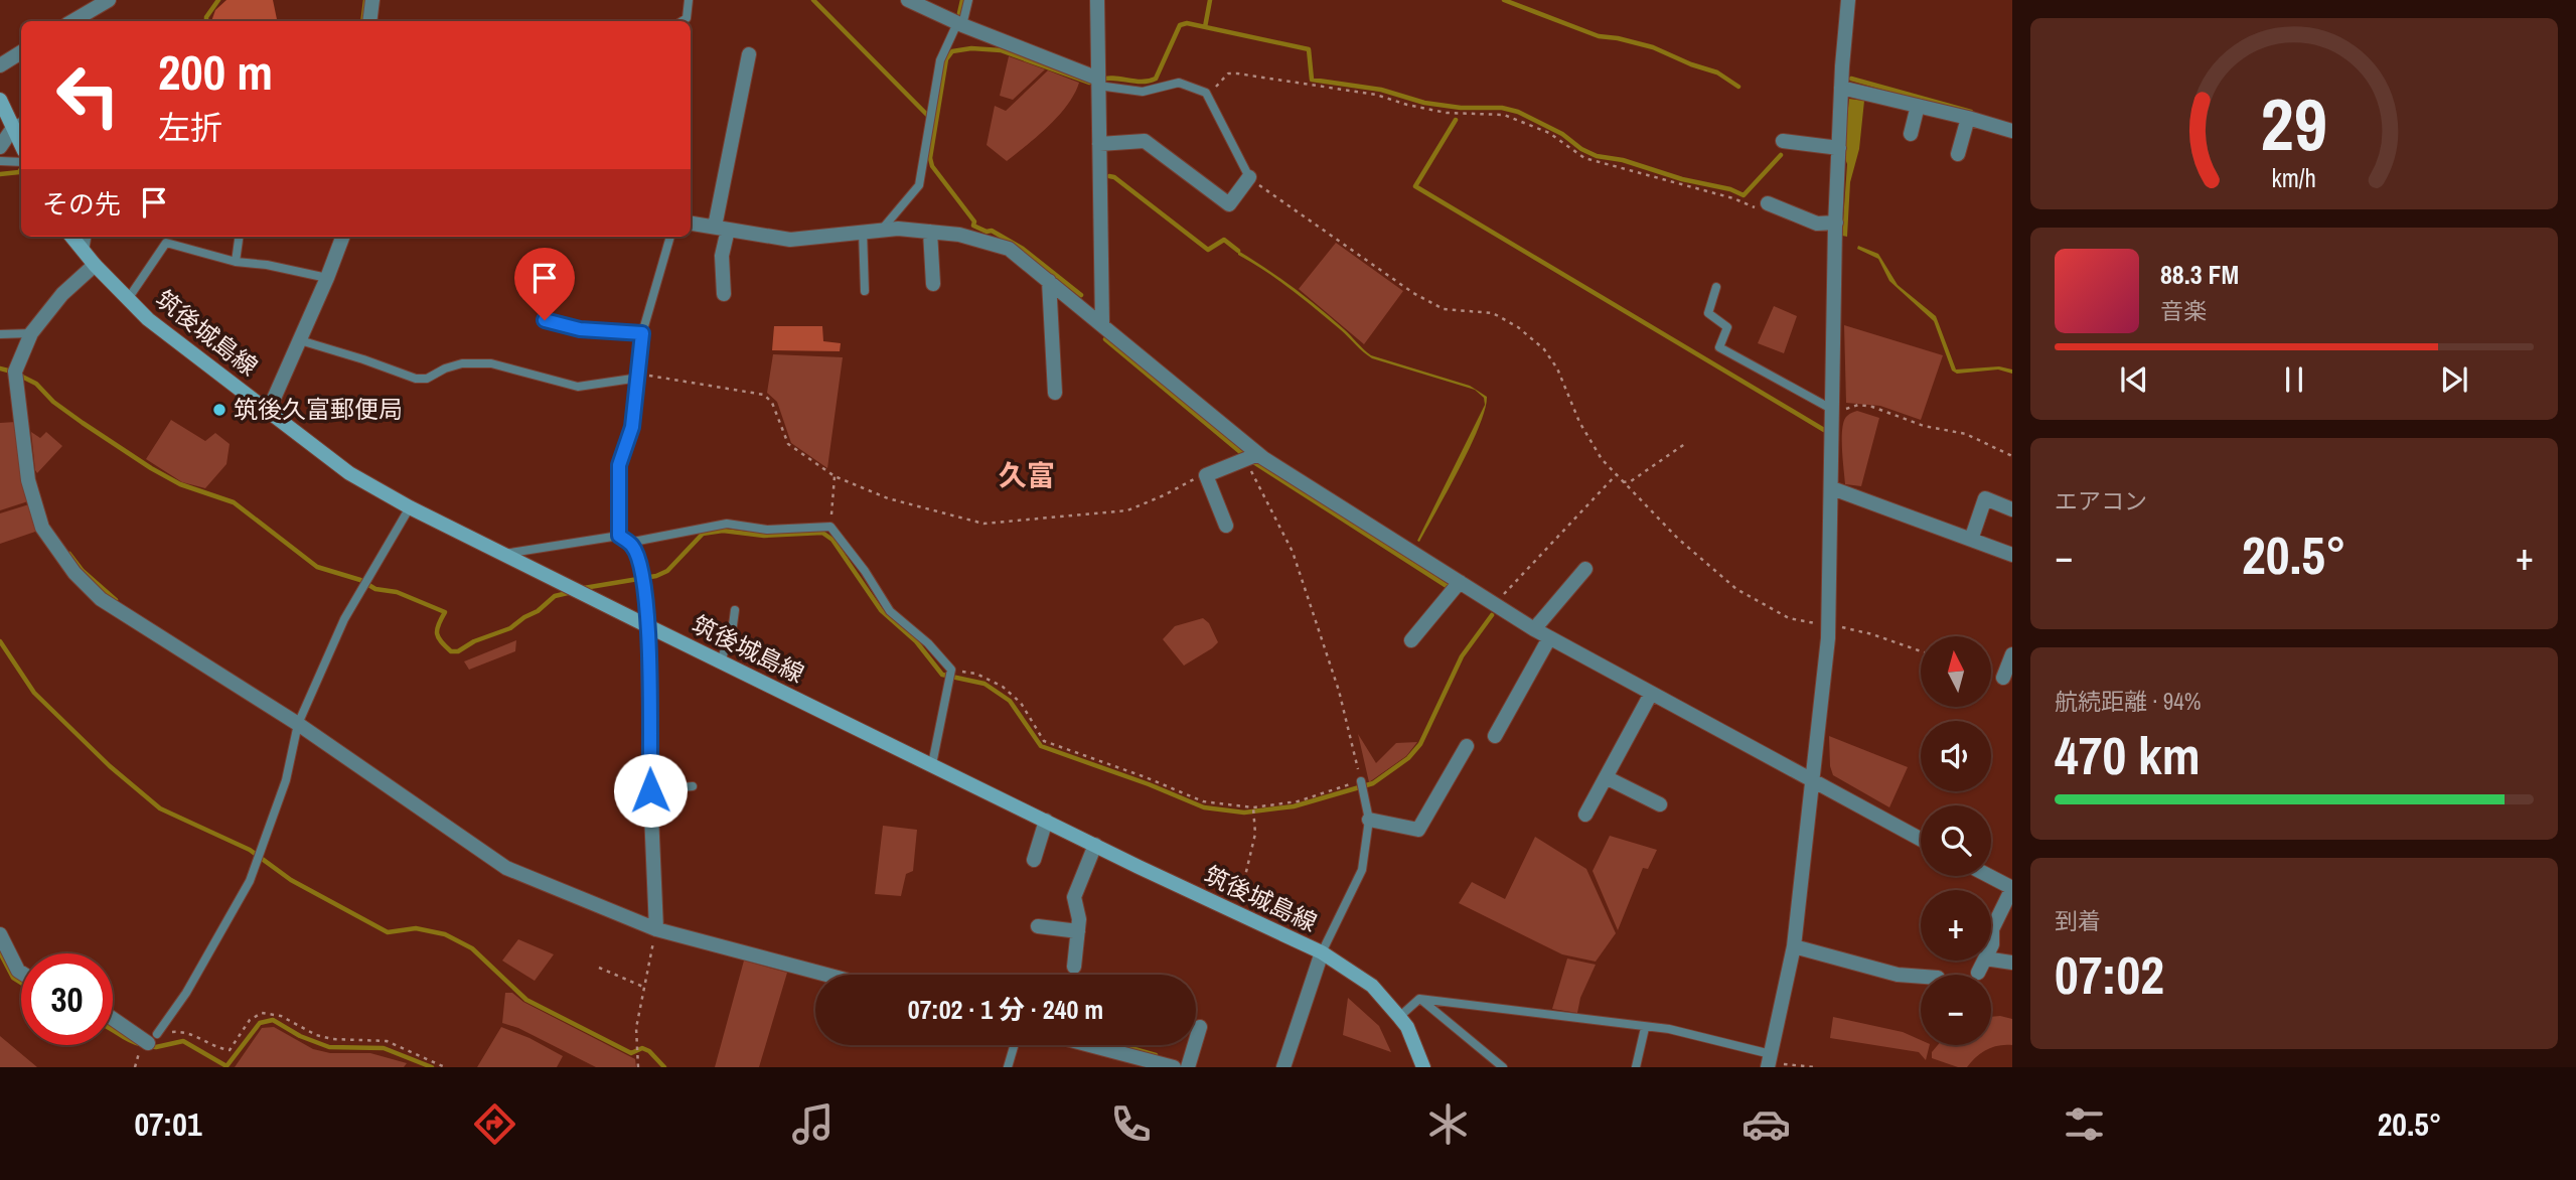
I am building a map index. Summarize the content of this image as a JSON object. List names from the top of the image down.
{
  "streets": {
    "street": ["筑後城島線"]
  },
  "districts": ["久富"],
  "places": ["筑後久富郵便局"],
  "north": "top",
  "page": {
    "turn": ["200 m", "左折"],
    "then": "その先",
    "song": ["88.3 FM", "音楽"],
    "tile": [
      "エアコン",
      ["航続距離 · 94%", "470 km"],
      ["到着", "07:02"]
    ],
    "heat": ["−", "20.5°", "+"],
    "map_buttons": ["+", "−"],
    "limit": "30",
    "trip": "07:02 · 1 分 · 240 m",
    "tabs": ["07:01", "20.5°"],
    "gauge": ["29", "km/h"]
  }
}
